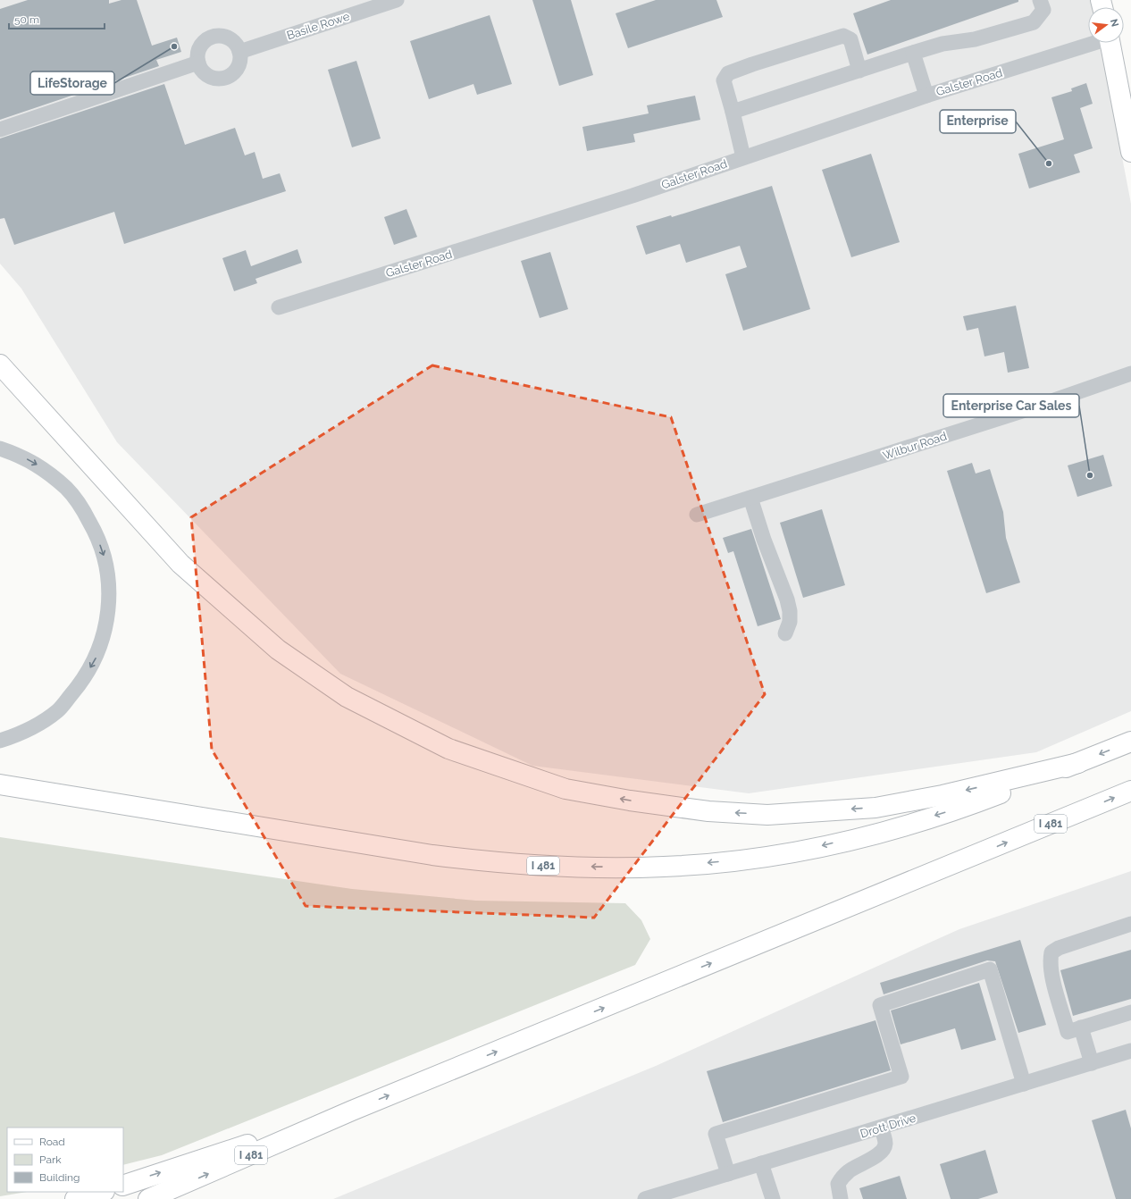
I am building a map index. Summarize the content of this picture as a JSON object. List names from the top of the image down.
{
  "streets": {
    "main road": ["I 481"],
    "street": [
      "Basile Rowe",
      "Galster Road",
      "Wilbur Road",
      "Drott Drive"
    ]
  },
  "places": ["LifeStorage", "Enterprise", "Enterprise Car Sales"],
  "legend": ["Road", "Park", "Building"],
  "scale_bar": "50 m",
  "north": "right"
}
